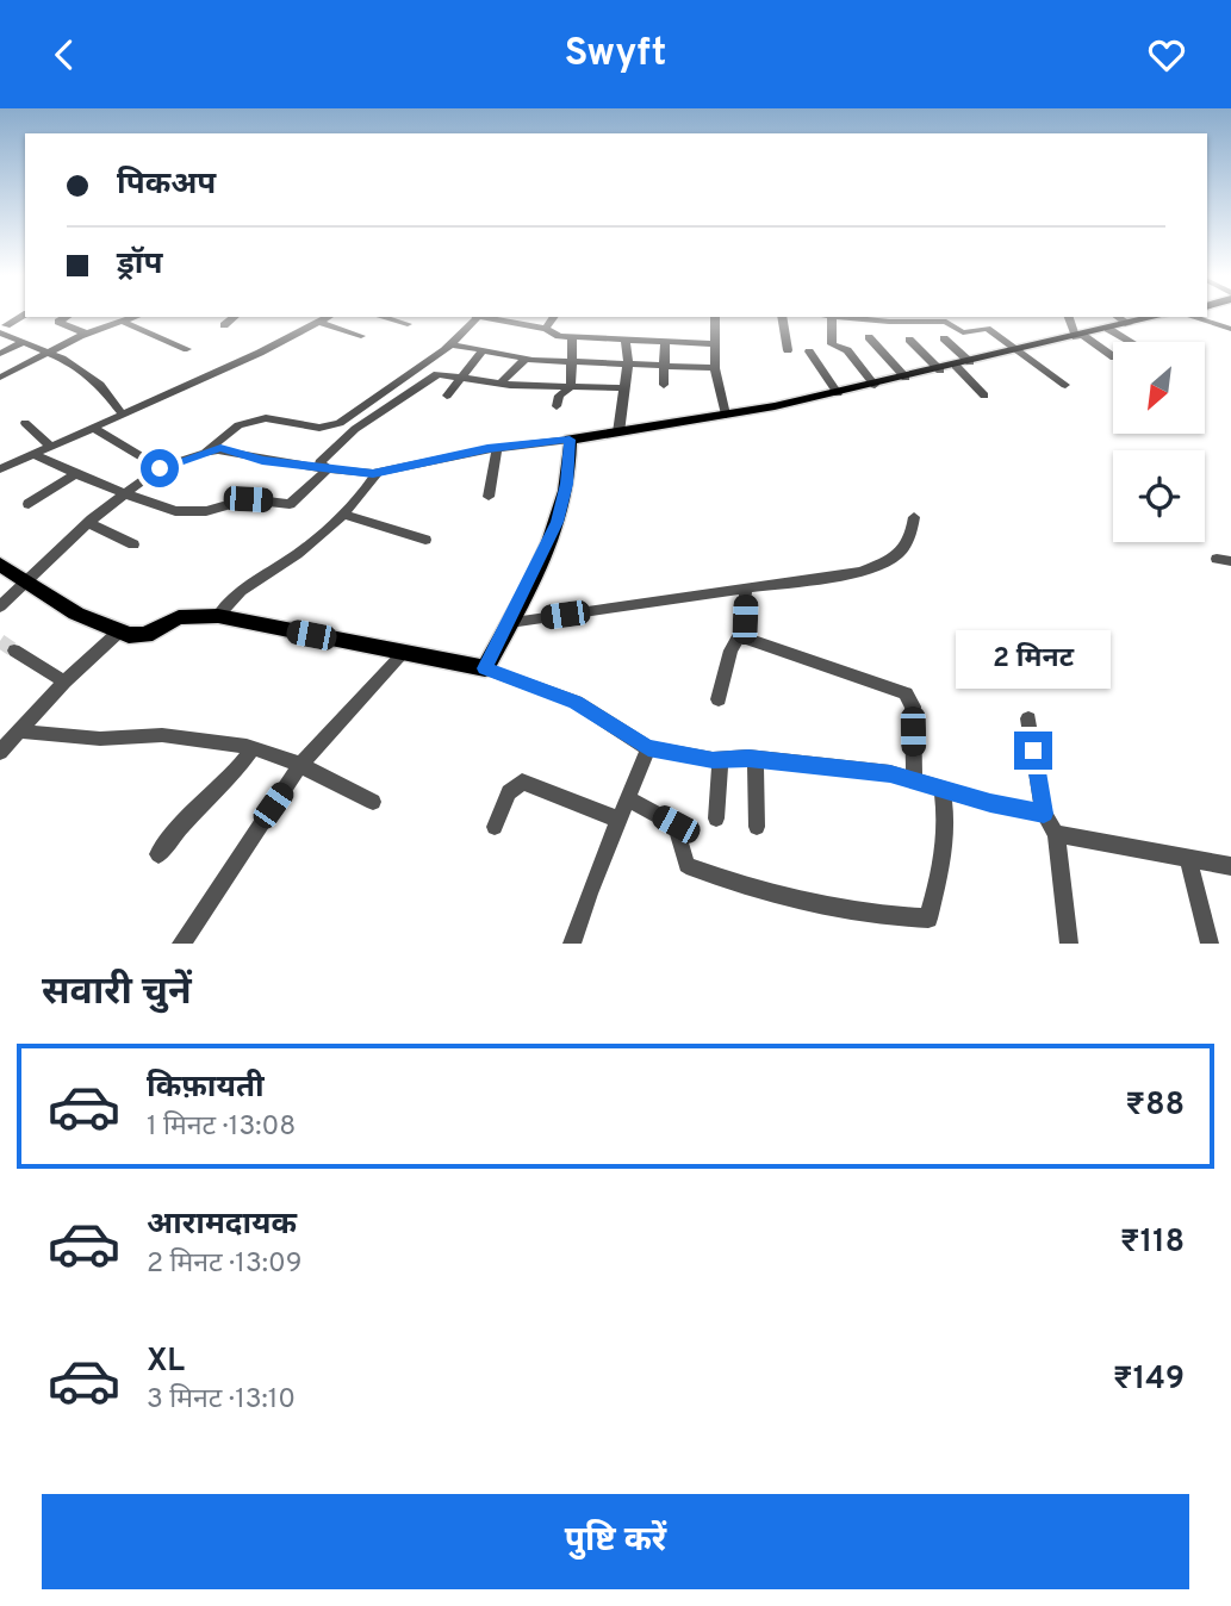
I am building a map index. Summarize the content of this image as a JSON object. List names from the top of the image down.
{
  "north": "bottom left",
  "page": {
    "header": "Swyft",
    "banner": ["पिकअप", "ड्रॉप"],
    "bubble": "2 मिनट",
    "heading": "सवारी चुनें",
    "list": [
      {
        "name": "किफ़ायती",
        "note": "1 मिनट · 13:08",
        "value": "₹88"
      },
      {
        "name": "आरामदायक",
        "note": "2 मिनट · 13:09",
        "value": "₹118"
      },
      {
        "name": "XL",
        "note": "3 मिनट · 13:10",
        "value": "₹149"
      }
    ],
    "buttons": "पुष्टि करें"
  }
}
